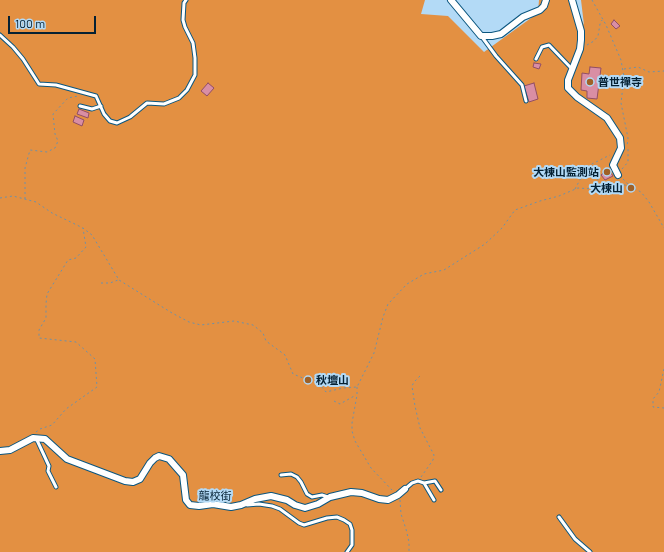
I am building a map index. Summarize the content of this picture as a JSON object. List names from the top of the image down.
{
  "streets": {
    "street": ["龍校街"]
  },
  "places": [
    "普世禪寺",
    "大棟山監測站",
    "大棟山",
    "秋壇山"
  ],
  "scale_bar": "100 m"
}
